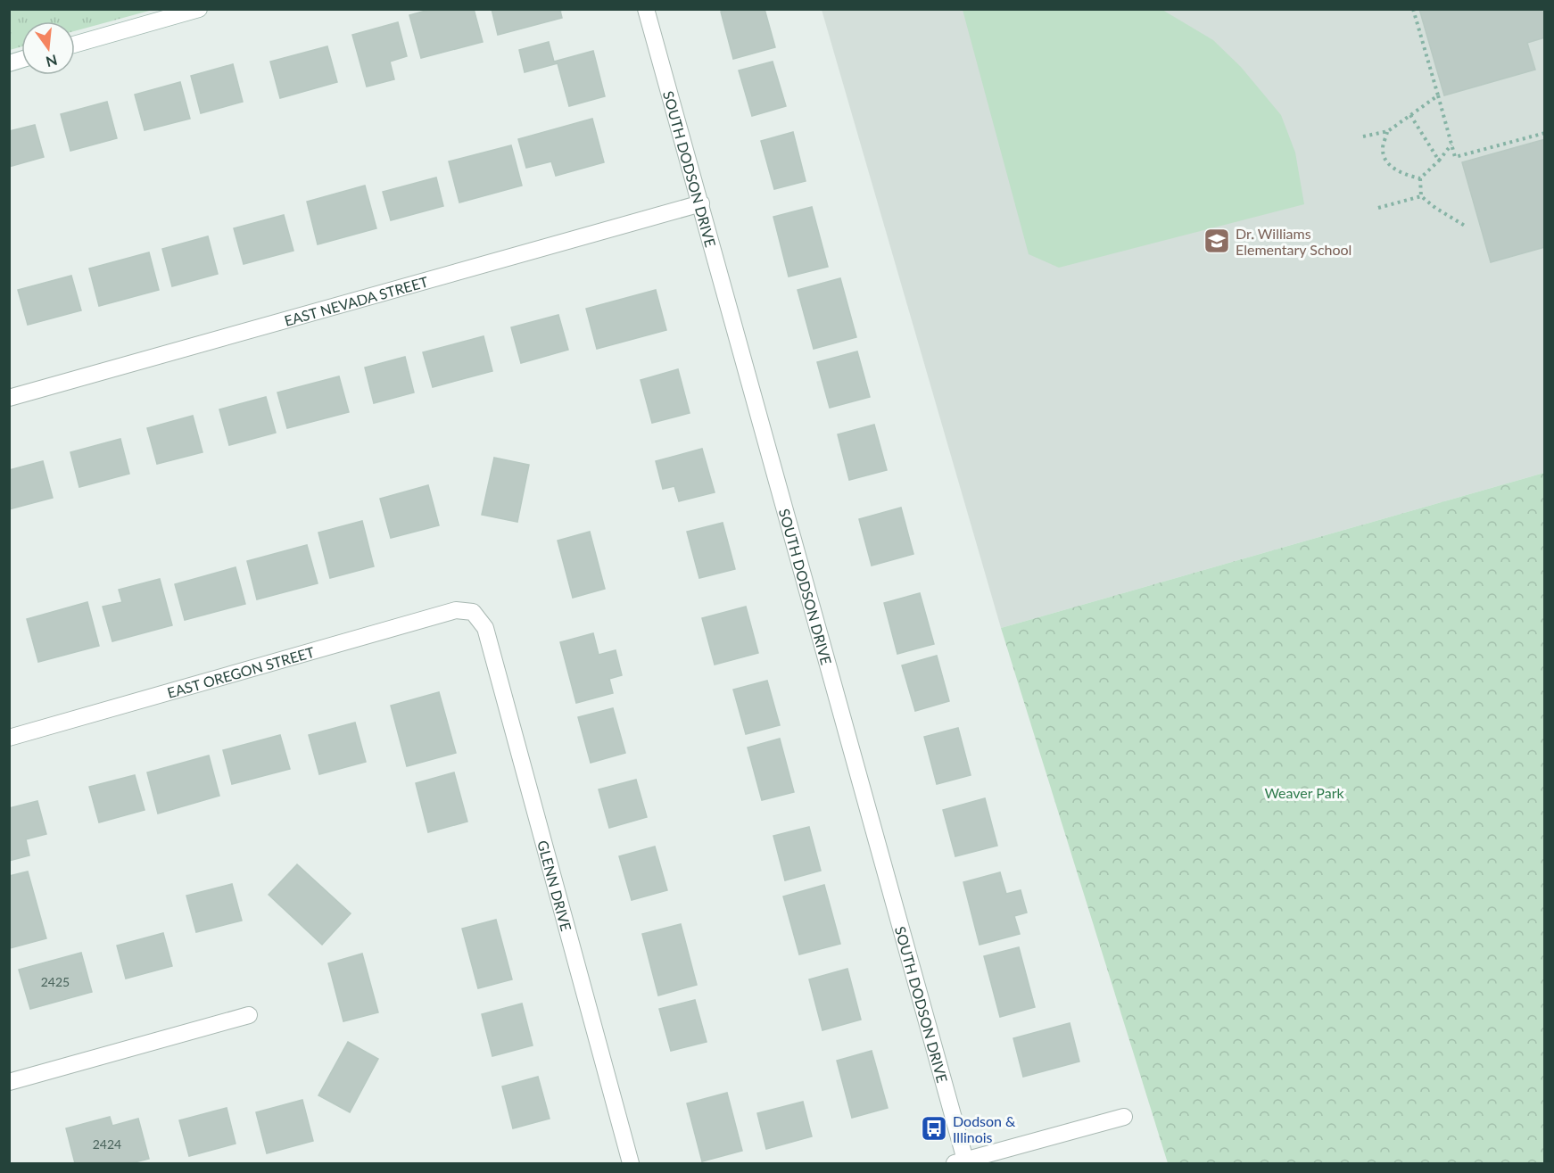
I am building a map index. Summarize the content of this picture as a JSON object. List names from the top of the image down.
{
  "streets": {
    "street": [
      "SOUTH DODSON DRIVE",
      "EAST NEVADA STREET",
      "EAST OREGON STREET",
      "GLENN DRIVE"
    ]
  },
  "crossings": [
    ["SOUTH DODSON DRIVE", "EAST NEVADA STREET"],
    ["EAST OREGON STREET", "GLENN DRIVE"]
  ],
  "parks": ["Weaver Park"],
  "places": {
    "school or university": ["Dr. Williams Elementary School"],
    "bus stop": ["Dodson & Illinois"]
  },
  "house_numbers": ["2425", "2424"],
  "north": "bottom"
}
